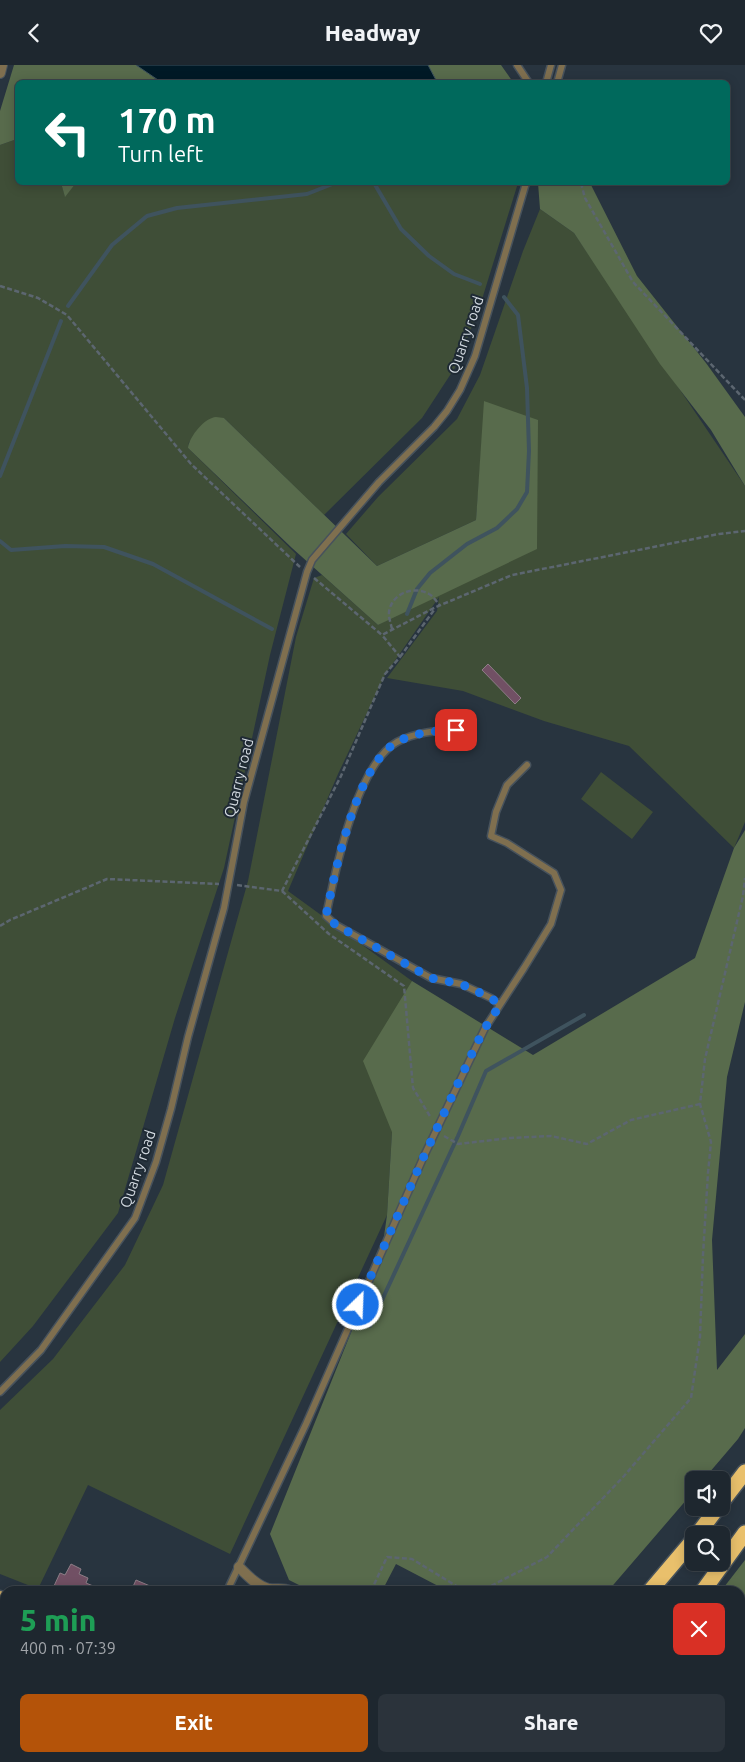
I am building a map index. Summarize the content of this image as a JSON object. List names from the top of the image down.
{
  "streets": {
    "lane": ["Quarry road"]
  },
  "page": {
    "header": "Headway",
    "turn": ["170 m", "Turn left"],
    "heading": ["5 min", "400 m · 07:39"],
    "buttons": ["Exit", "Share"]
  }
}
